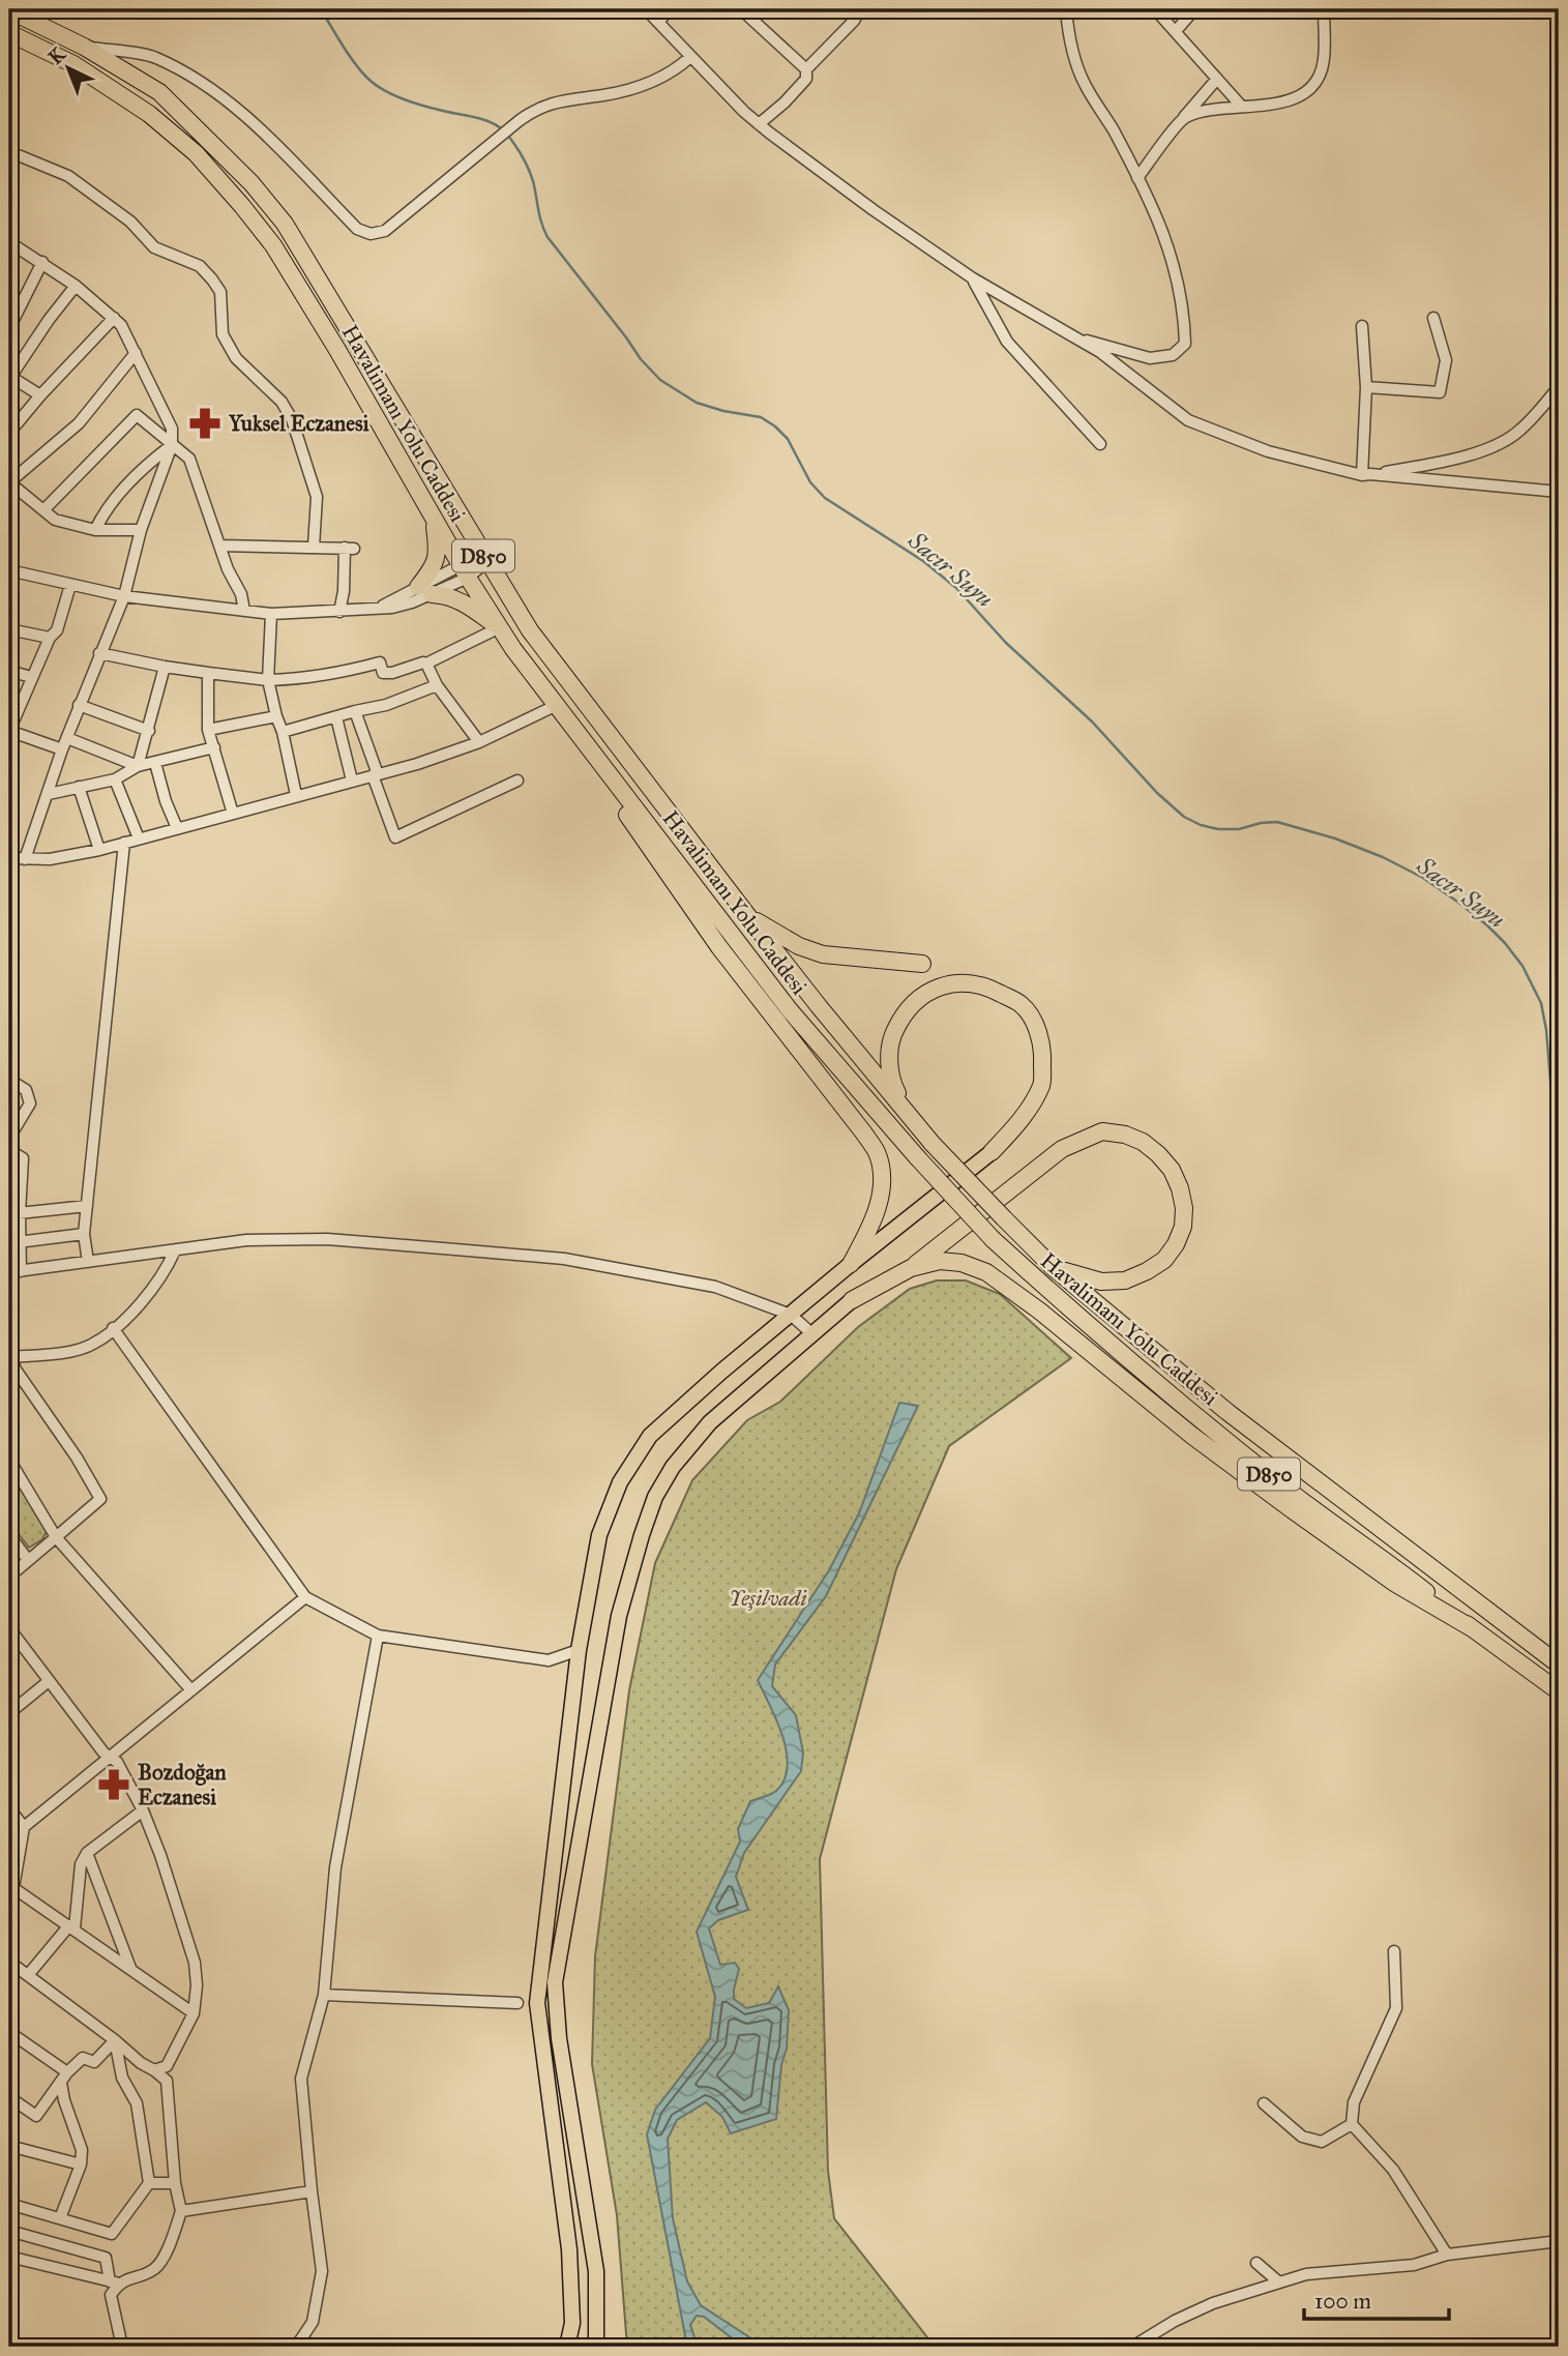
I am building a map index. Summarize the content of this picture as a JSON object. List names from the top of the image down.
{
  "streets": {
    "highway": ["Havalimanı Yolu Caddesi", "D850"]
  },
  "water": ["Sacır Suyu"],
  "parks": ["Yeşilvadi"],
  "places": {
    "pharmacy": ["Yuksel Eczanesi", "Bozdoğan Eczanesi"]
  },
  "scale_bar": "100 m",
  "north": "top left"
}
